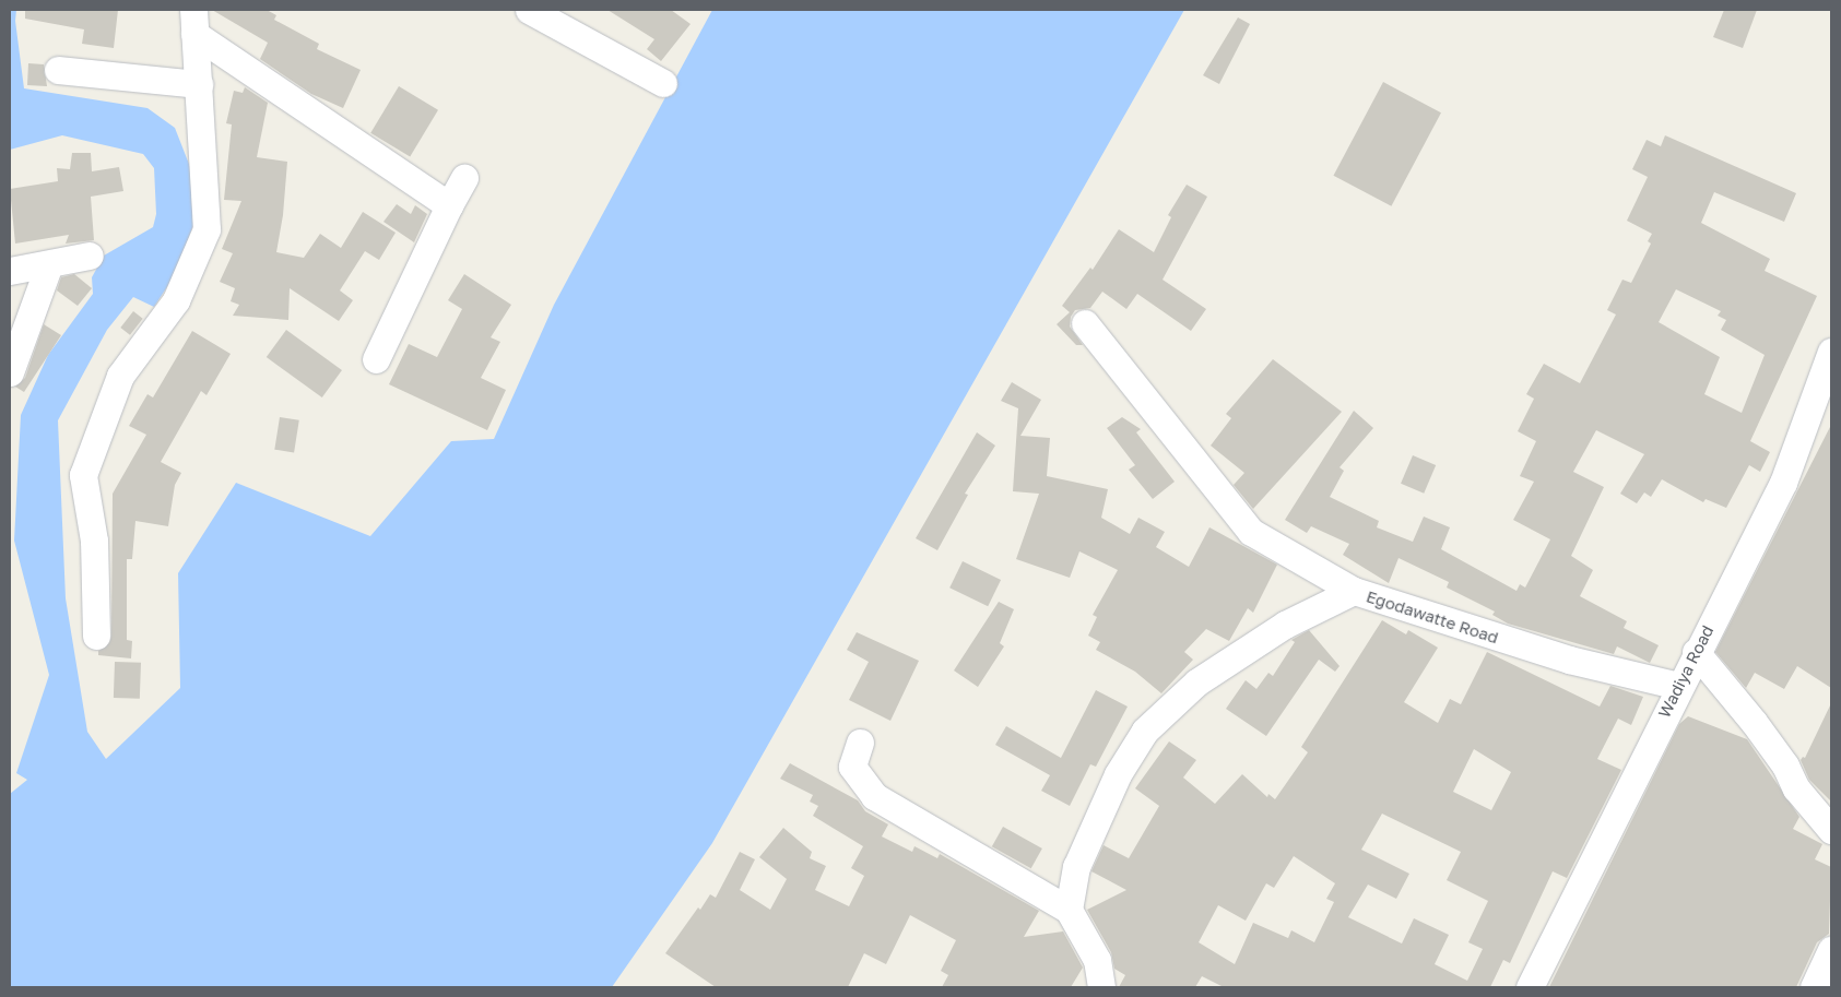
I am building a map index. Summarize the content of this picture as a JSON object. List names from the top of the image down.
{
  "streets": {
    "street": ["Egodawatte Road", "Wadiya Road"]
  },
  "crossings": [
    ["Egodawatte Road", "Wadiya Road"]
  ]
}
